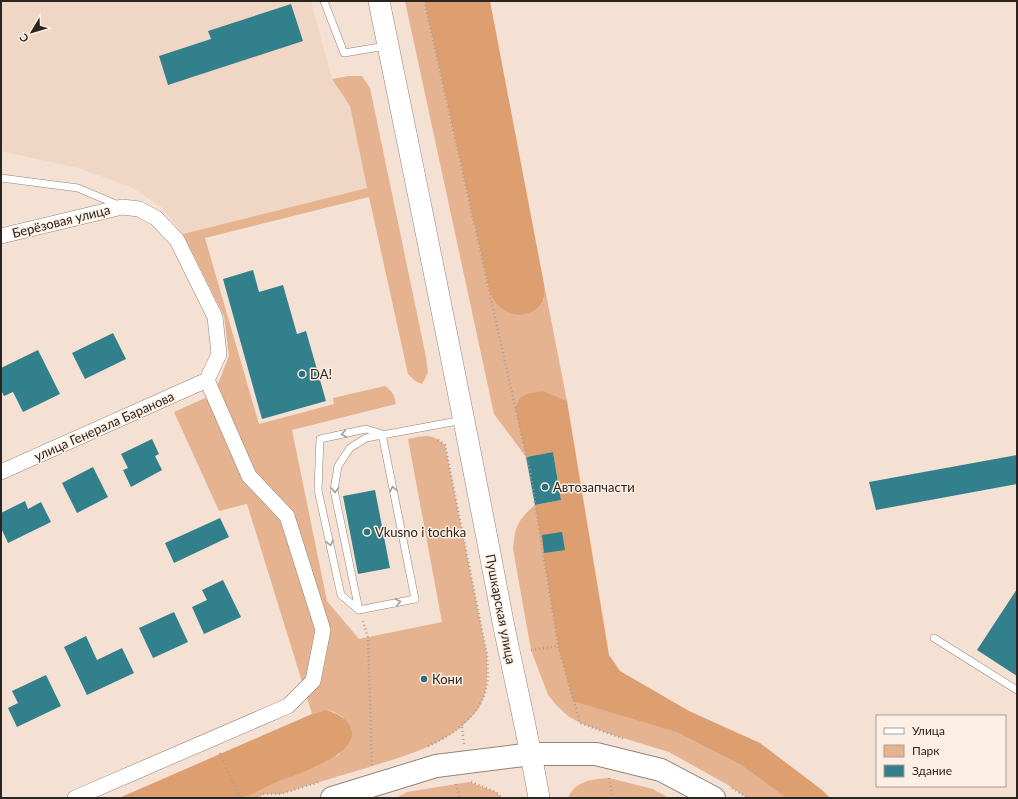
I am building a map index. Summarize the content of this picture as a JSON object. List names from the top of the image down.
{
  "streets": {
    "main road": ["Пушкарская улица"],
    "street": ["Берёзовая улица", "улица Генерала Баранова"]
  },
  "places": [
    "DA!",
    "Автозапчасти",
    "Vkusno i tochka",
    "Кони"
  ],
  "legend": ["Улица", "Парк", "Здание"],
  "north": "bottom left"
}
